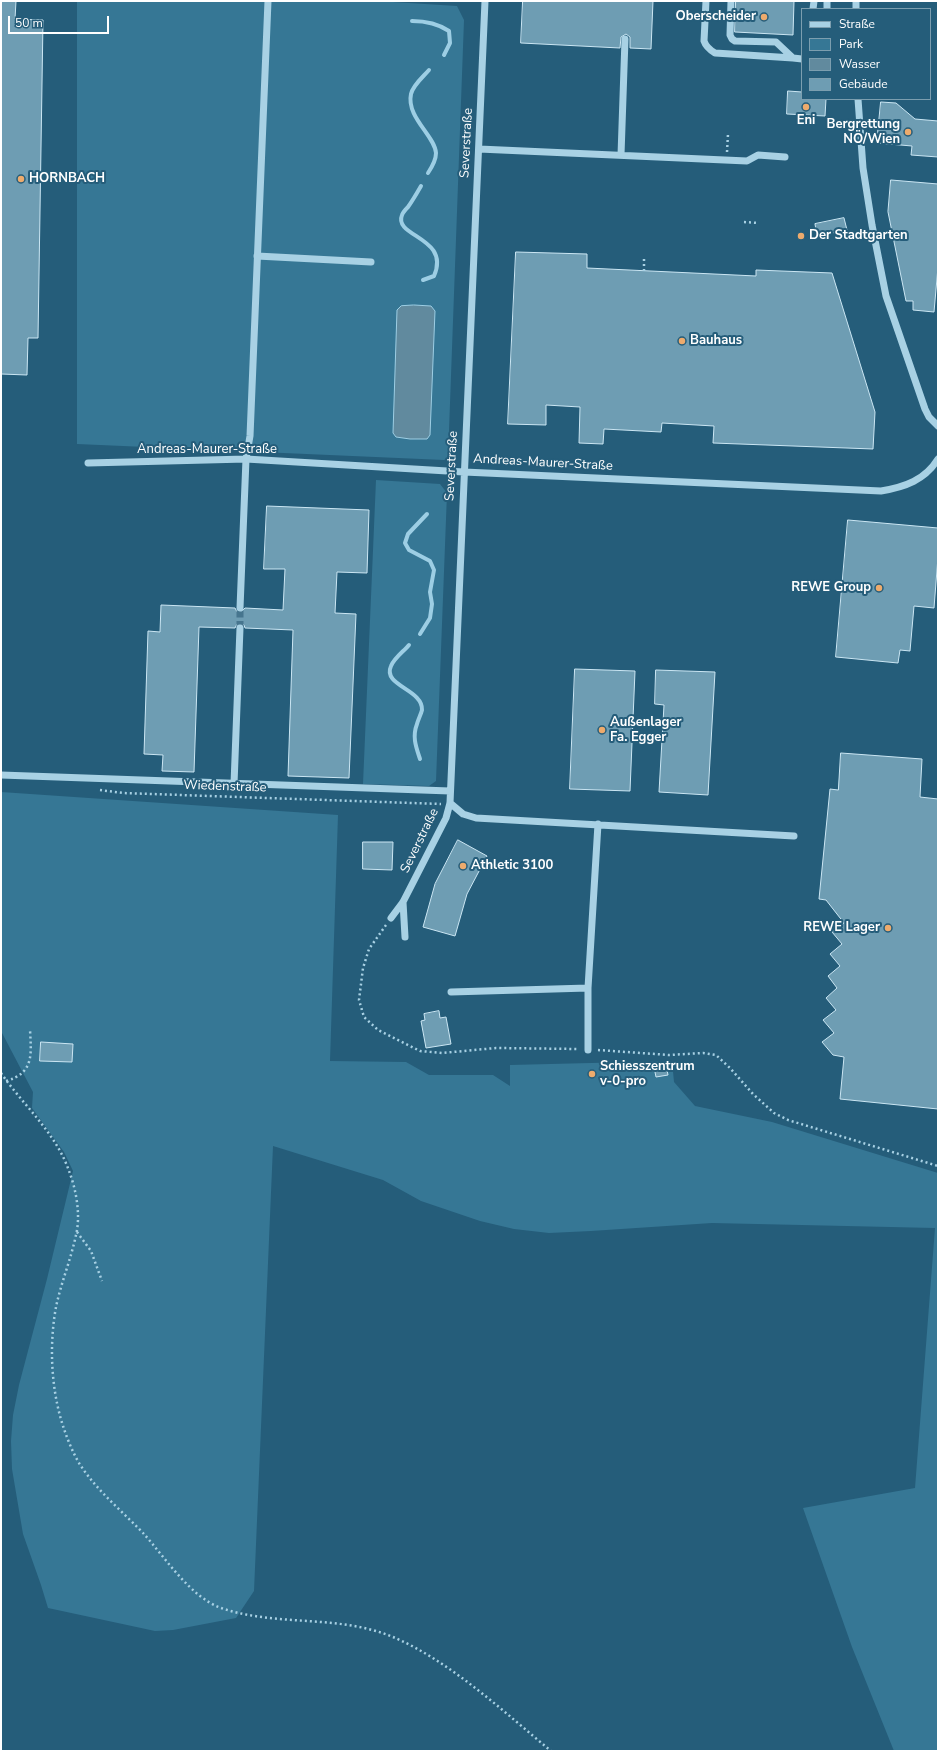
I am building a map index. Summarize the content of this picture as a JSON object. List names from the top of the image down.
{
  "streets": {
    "street": ["Severstraße", "Andreas-Maurer-Straße"],
    "path": ["Wiedenstraße"]
  },
  "crossings": [
    ["Severstraße", "Andreas-Maurer-Straße"],
    ["Severstraße", "Wiedenstraße"]
  ],
  "places": [
    "Oberscheider",
    "Eni",
    "Bergrettung NÖ/Wien",
    "HORNBACH",
    "Der Stadtgarten",
    "Bauhaus",
    "REWE Group",
    "Außenlager Fa. Egger",
    "Athletic 3100",
    "REWE Lager",
    "Schiesszentrum v-0-pro"
  ],
  "legend": [
    "Straße",
    "Park",
    "Wasser",
    "Gebäude"
  ],
  "scale_bar": "50 m"
}
